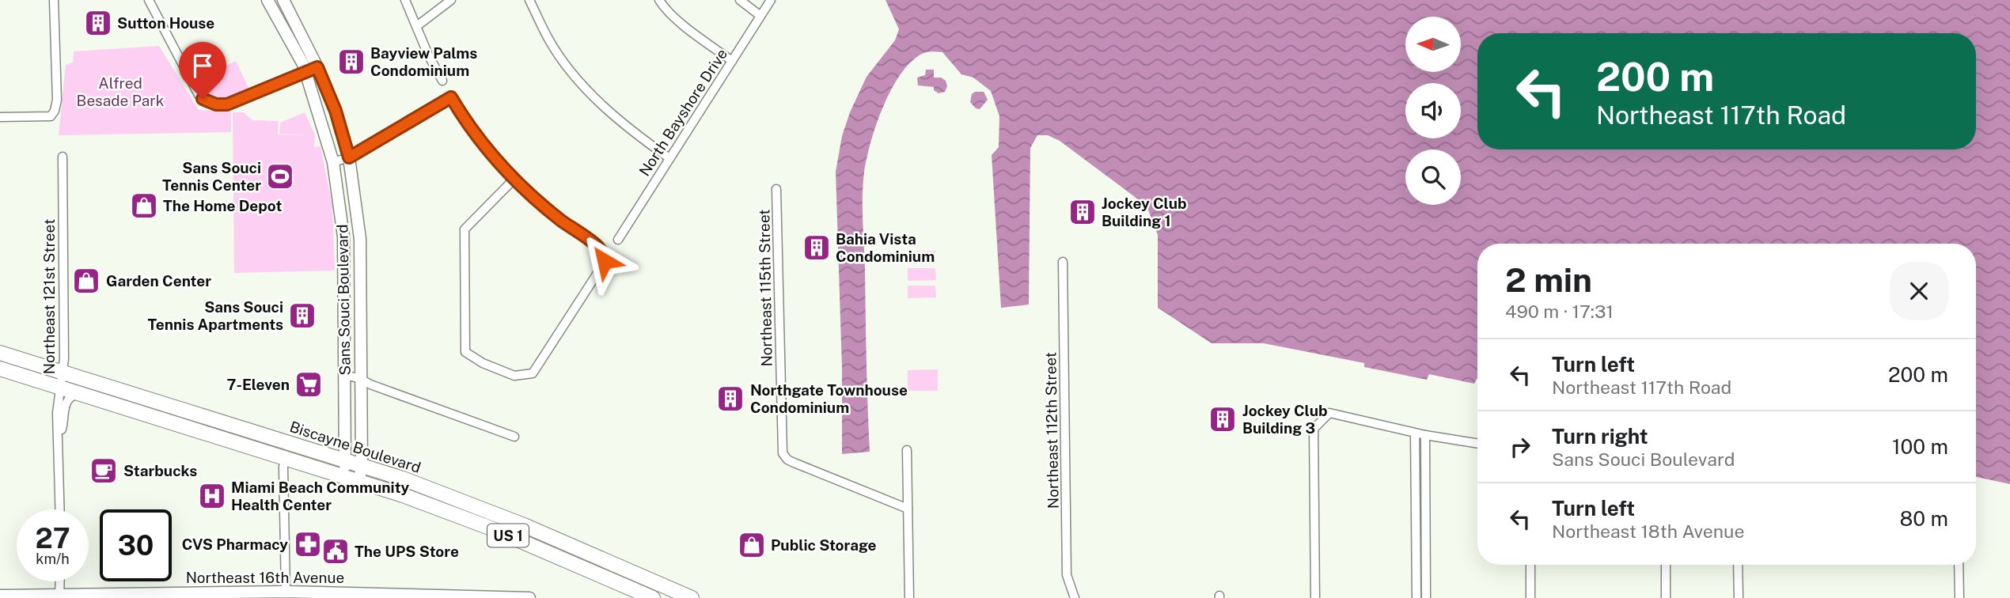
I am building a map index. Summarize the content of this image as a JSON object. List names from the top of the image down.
{
  "streets": {
    "main road": ["Biscayne Boulevard", "US 1"],
    "street": [
      "North Bayshore Drive",
      "Northeast 115th Street",
      "Northeast 121st Street",
      "Sans Souci Boulevard",
      "Northeast 112th Street",
      "Northeast 16th Avenue"
    ]
  },
  "crossings": [
    ["Northeast 121st Street", "Biscayne Boulevard"],
    ["Sans Souci Boulevard", "Biscayne Boulevard"]
  ],
  "parks": ["Alfred Besade Park"],
  "places": {
    "building": [
      "Sutton House",
      "Bayview Palms Condominium",
      "Jockey Club Building 1",
      "Bahia Vista Condominium",
      "Sans Souci Tennis Apartments",
      "Northgate Townhouse Condominium",
      "Jockey Club Building 3"
    ],
    "sports": ["Sans Souci Tennis Center"],
    "shop": ["The Home Depot", "Garden Center", "Public Storage"],
    "supermarket": ["7-Eleven"],
    "cafe": ["Starbucks"],
    "hospital": ["Miami Beach Community Health Center"],
    "pharmacy": ["CVS Pharmacy"],
    "public building": ["The UPS Store"]
  },
  "north": "left",
  "page": {
    "turn": ["200 m", "Northeast 117th Road"],
    "heading": ["2 min", "490 m · 17:31"],
    "list": [
      {
        "name": "Turn left",
        "note": "Northeast 117th Road",
        "value": "200 m"
      },
      {
        "name": "Turn right",
        "note": "Sans Souci Boulevard",
        "value": "100 m"
      },
      {
        "name": "Turn left",
        "note": "Northeast 18th Avenue",
        "value": "80 m"
      }
    ],
    "speed": "27 km/h",
    "limit": "30"
  }
}
